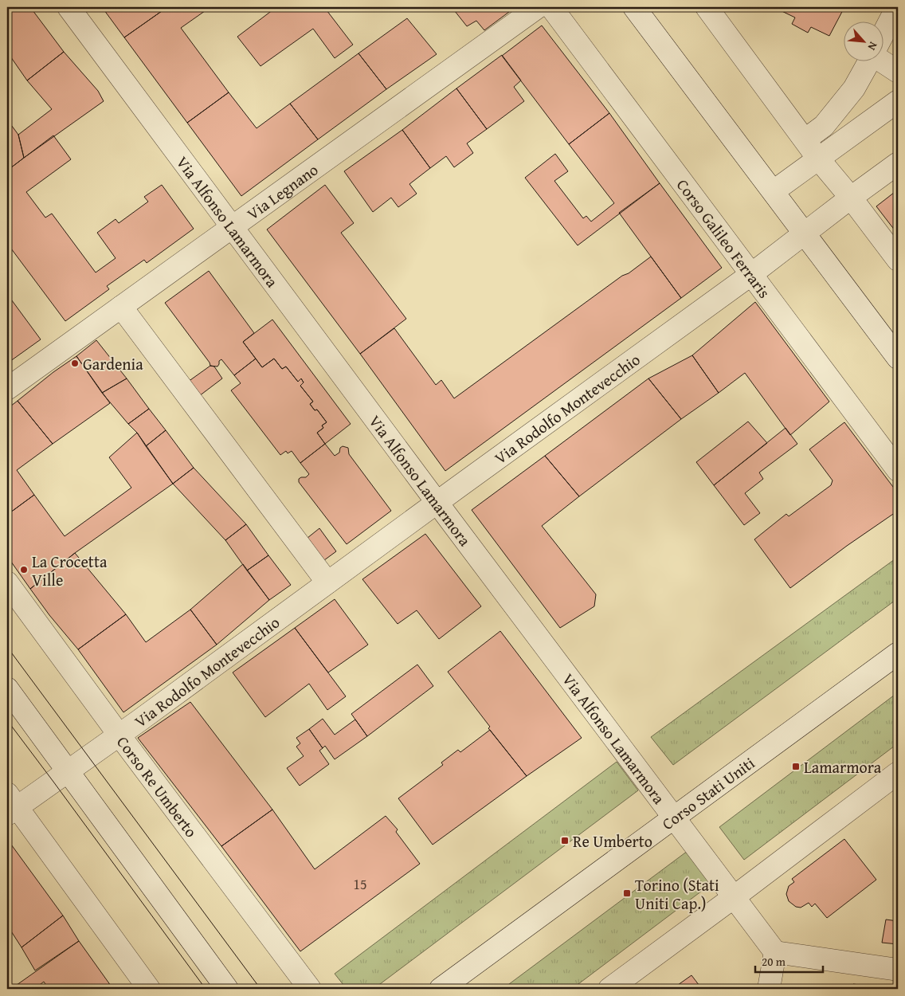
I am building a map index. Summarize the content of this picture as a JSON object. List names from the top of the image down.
{
  "streets": {
    "street": [
      "Via Legnano",
      "Via Alfonso Lamarmora",
      "Corso Galileo Ferraris",
      "Via Rodolfo Montevecchio",
      "Corso Re Umberto",
      "Corso Stati Uniti"
    ]
  },
  "crossings": [
    ["Via Legnano", "Via Alfonso Lamarmora"],
    ["Via Alfonso Lamarmora", "Via Rodolfo Montevecchio"],
    ["Via Alfonso Lamarmora", "Corso Stati Uniti"],
    ["Corso Galileo Ferraris", "Via Rodolfo Montevecchio"],
    ["Via Rodolfo Montevecchio", "Corso Re Umberto"]
  ],
  "places": {
    "other": ["Gardenia", "La Crocetta Ville"],
    "transit": ["Lamarmora", "Re Umberto", "Torino (Stati Uniti Cap.)"]
  },
  "house_numbers": ["15"],
  "scale_bar": "20 m",
  "north": "bottom right"
}
